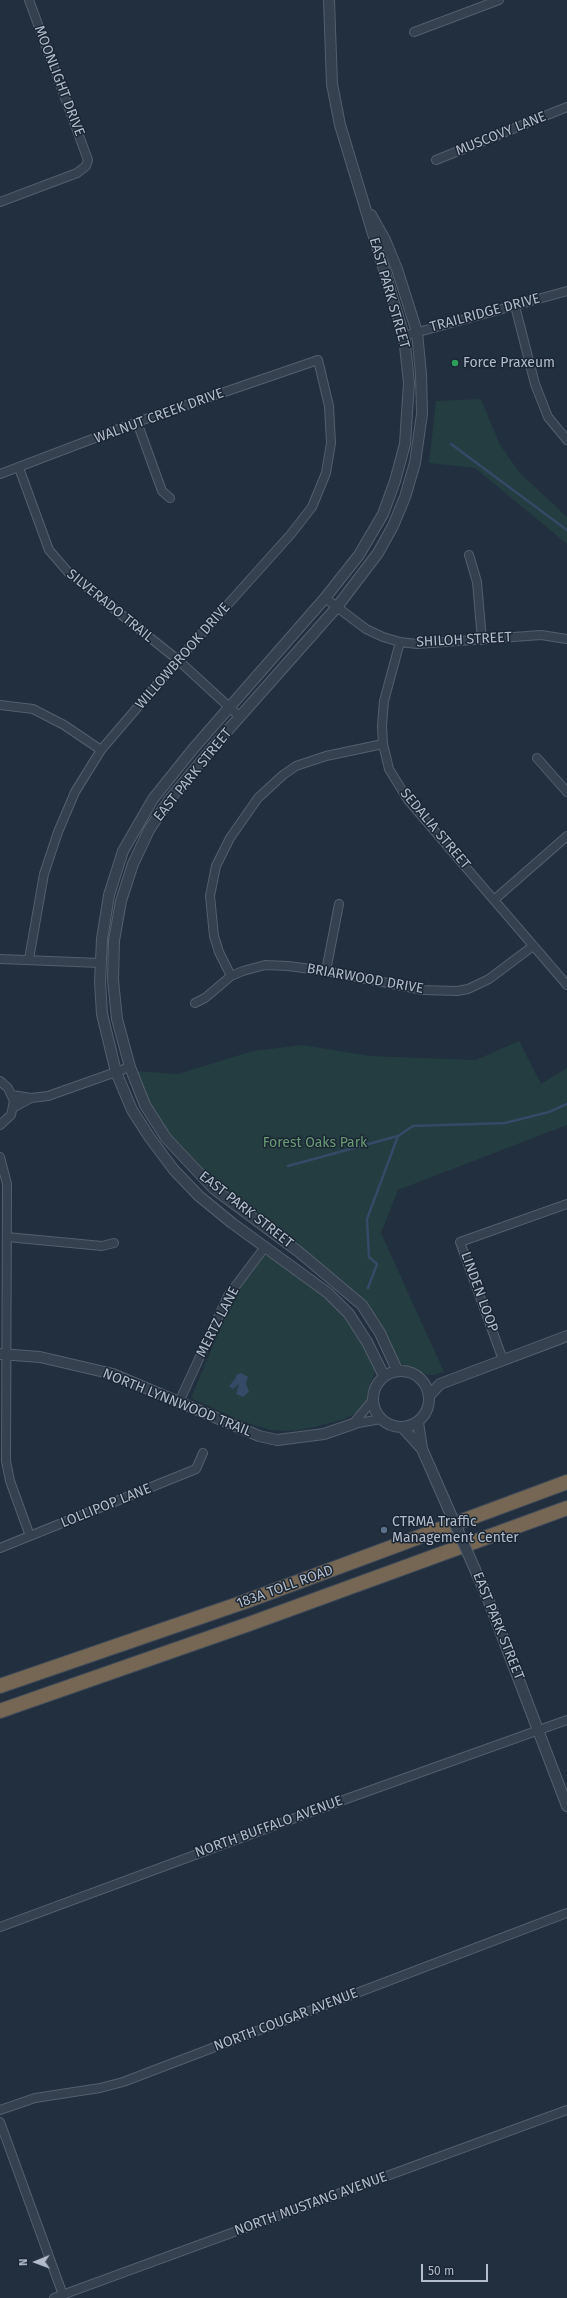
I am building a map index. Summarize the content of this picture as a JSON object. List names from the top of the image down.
{
  "streets": {
    "highway": ["183A TOLL ROAD"],
    "street": [
      "MOONLIGHT DRIVE",
      "MUSCOVY LANE",
      "EAST PARK STREET",
      "TRAILRIDGE DRIVE",
      "WALNUT CREEK DRIVE",
      "SILVERADO TRAIL",
      "SHILOH STREET",
      "WILLOWBROOK DRIVE",
      "SEDALIA STREET",
      "BRIARWOOD DRIVE",
      "LINDEN LOOP",
      "MERTZ LANE",
      "NORTH LYNNWOOD TRAIL",
      "LOLLIPOP LANE",
      "NORTH BUFFALO AVENUE",
      "NORTH COUGAR AVENUE",
      "NORTH MUSTANG AVENUE"
    ]
  },
  "crossings": [
    ["EAST PARK STREET", "TRAILRIDGE DRIVE"],
    ["EAST PARK STREET", "SILVERADO TRAIL"],
    ["EAST PARK STREET", "SHILOH STREET"],
    ["EAST PARK STREET", "MERTZ LANE"],
    ["EAST PARK STREET", "NORTH LYNNWOOD TRAIL"],
    ["EAST PARK STREET", "NORTH BUFFALO AVENUE"],
    ["WALNUT CREEK DRIVE", "SILVERADO TRAIL"],
    ["WALNUT CREEK DRIVE", "WILLOWBROOK DRIVE"],
    ["SILVERADO TRAIL", "WILLOWBROOK DRIVE"],
    ["SHILOH STREET", "SEDALIA STREET"],
    ["SEDALIA STREET", "BRIARWOOD DRIVE"],
    ["MERTZ LANE", "NORTH LYNNWOOD TRAIL"]
  ],
  "parks": ["Forest Oaks Park"],
  "places": ["Force Praxeum", "CTRMA Traffic Management Center"],
  "scale_bar": "50 m",
  "north": "left"
}
